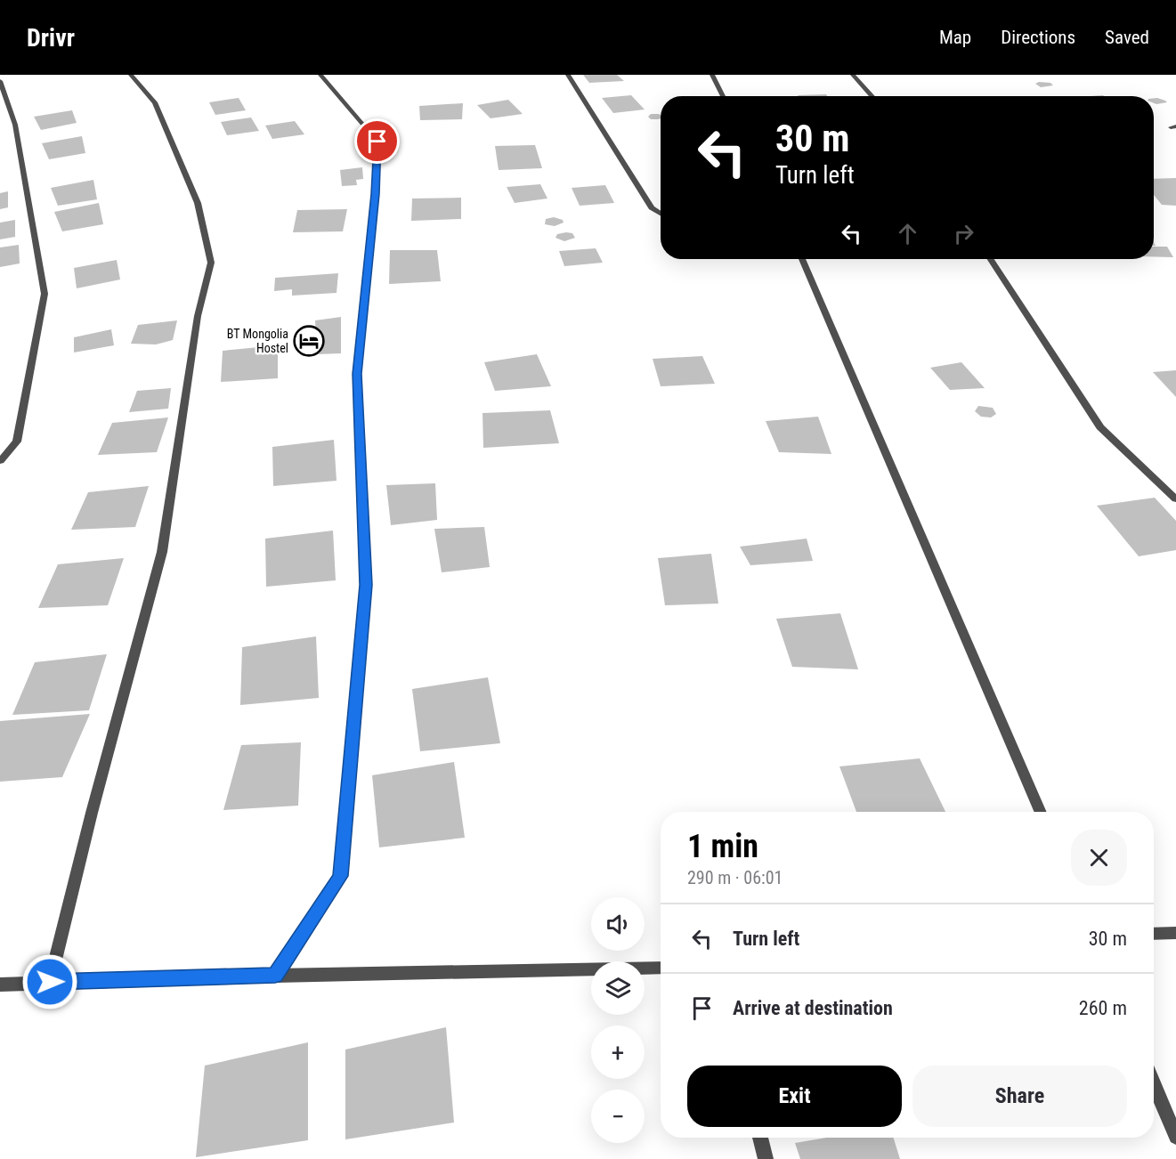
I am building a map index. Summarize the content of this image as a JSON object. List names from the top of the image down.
{
  "places": {
    "hotel": ["BT Mongolia Hostel"]
  },
  "page": {
    "header": "Drivr",
    "nav": ["Map", "Directions", "Saved"],
    "turn": ["30 m", "Turn left"],
    "heading": ["1 min", "290 m · 06:01"],
    "map_buttons": ["+", "−"],
    "list": [
      {
        "name": "Turn left",
        "value": "30 m"
      },
      {
        "name": "Arrive at destination",
        "value": "260 m"
      }
    ],
    "buttons": ["Exit", "Share"]
  }
}
